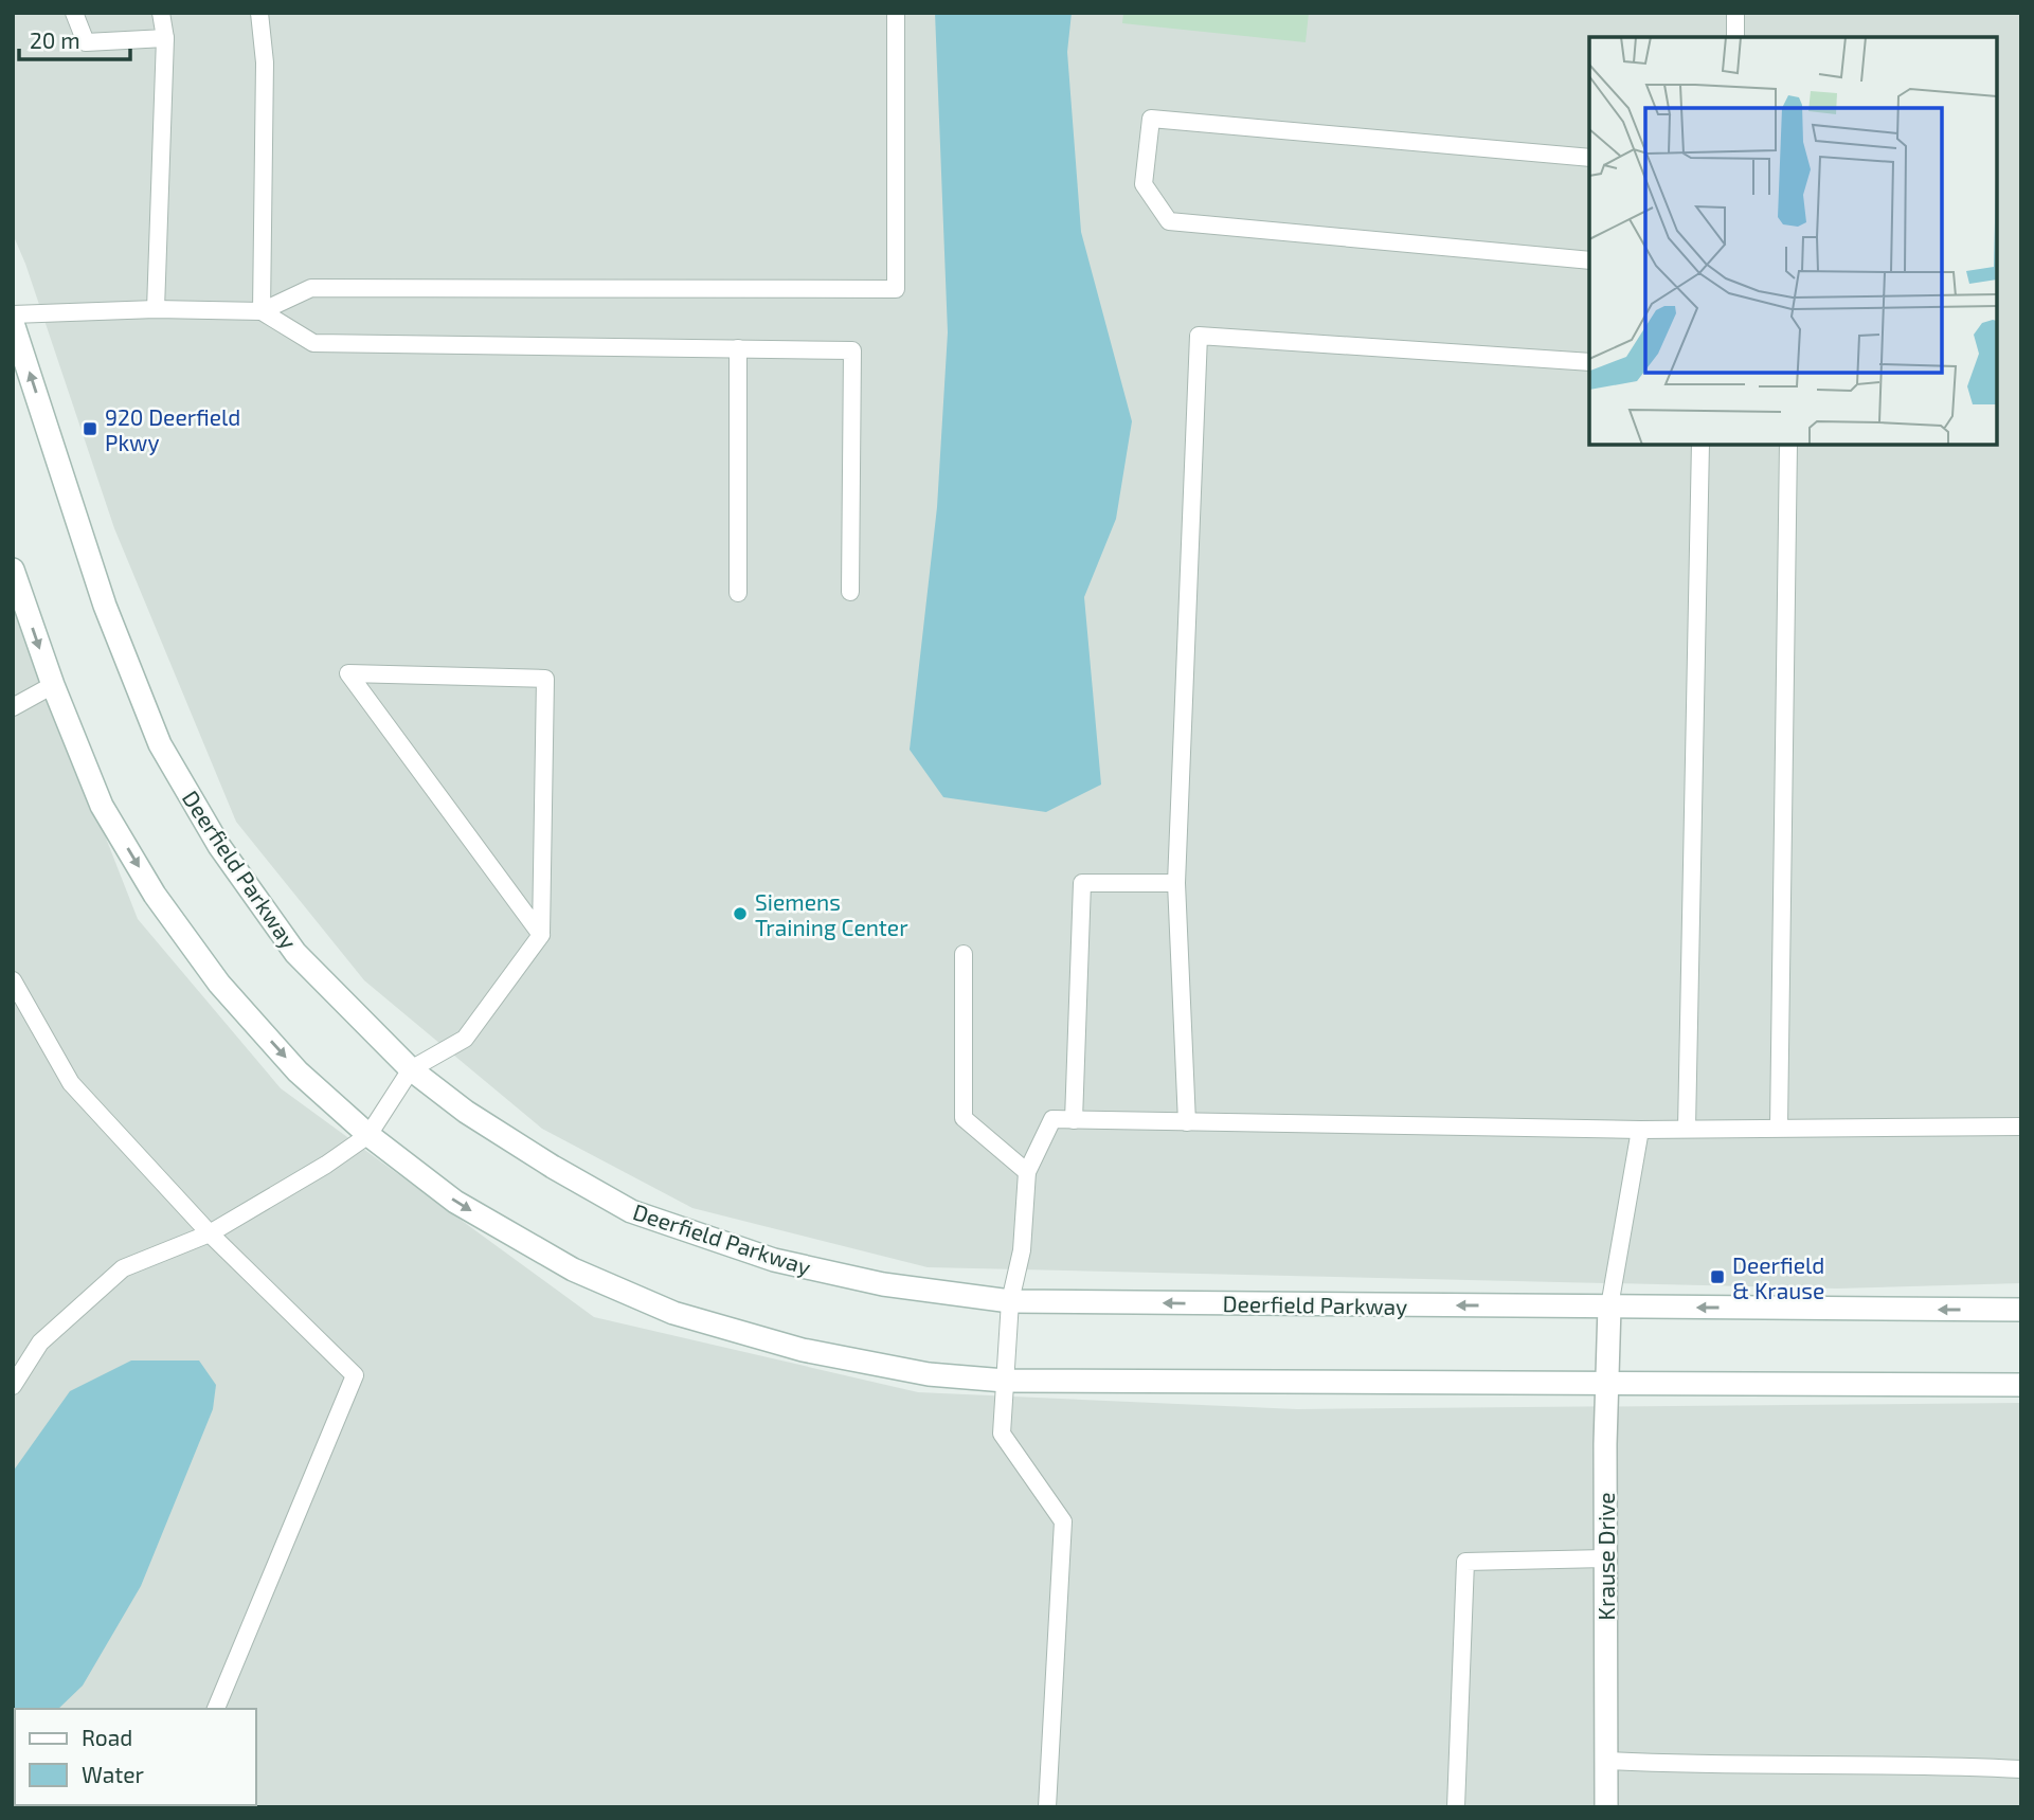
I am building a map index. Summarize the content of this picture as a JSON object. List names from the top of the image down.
{
  "streets": {
    "main road": ["Deerfield Parkway", "Krause Drive"]
  },
  "crossings": [
    ["Deerfield Parkway", "Krause Drive"]
  ],
  "one_way": ["Deerfield Parkway"],
  "places": {
    "transit": ["920 Deerfield Pkwy", "Deerfield & Krause"],
    "other": ["Siemens Training Center"]
  },
  "legend": ["Road", "Water"],
  "scale_bar": "20 m"
}
